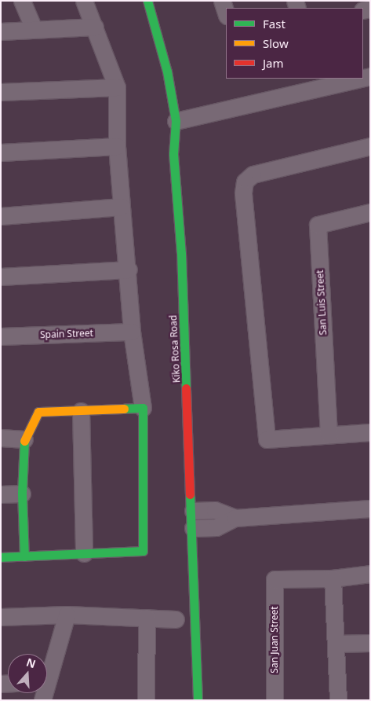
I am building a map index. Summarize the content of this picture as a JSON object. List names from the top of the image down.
{
  "streets": {
    "street": [
      "San Luis Street",
      "Spain Street",
      "Kiko Rosa Road",
      "San Juan Street"
    ]
  },
  "legend": ["Fast", "Slow", "Jam"],
  "north": "top"
}
